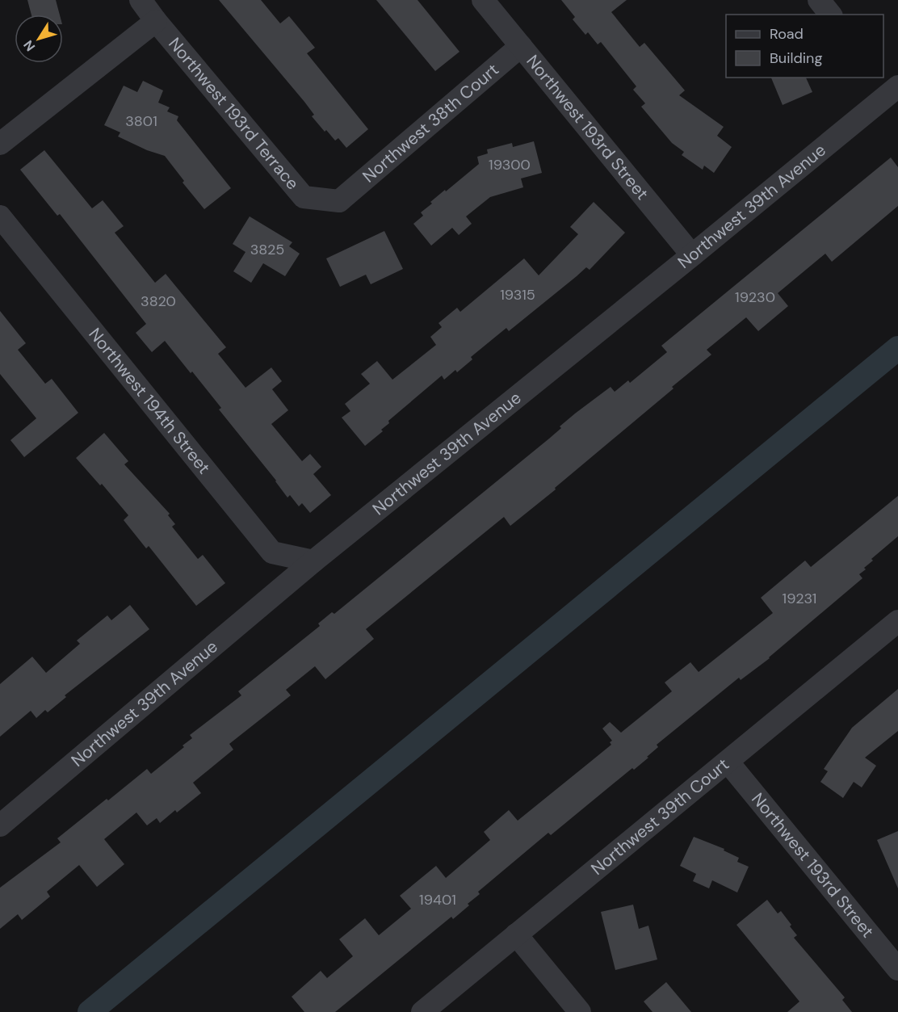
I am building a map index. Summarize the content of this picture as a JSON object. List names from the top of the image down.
{
  "streets": {
    "street": [
      "Northwest 193rd Terrace",
      "Northwest 38th Court",
      "Northwest 193rd Street",
      "Northwest 39th Avenue",
      "Northwest 194th Street",
      "Northwest 39th Court"
    ]
  },
  "crossings": [
    ["Northwest 193rd Terrace", "Northwest 38th Court"],
    ["Northwest 38th Court", "Northwest 193rd Street"],
    ["Northwest 193rd Street", "Northwest 39th Avenue"],
    ["Northwest 193rd Street", "Northwest 39th Court"],
    ["Northwest 39th Avenue", "Northwest 194th Street"]
  ],
  "house_numbers": [
    "3801",
    "19300",
    "3825",
    "19315",
    "19230",
    "3820",
    "19231",
    "19401"
  ],
  "legend": ["Road", "Building"],
  "north": "bottom left"
}
